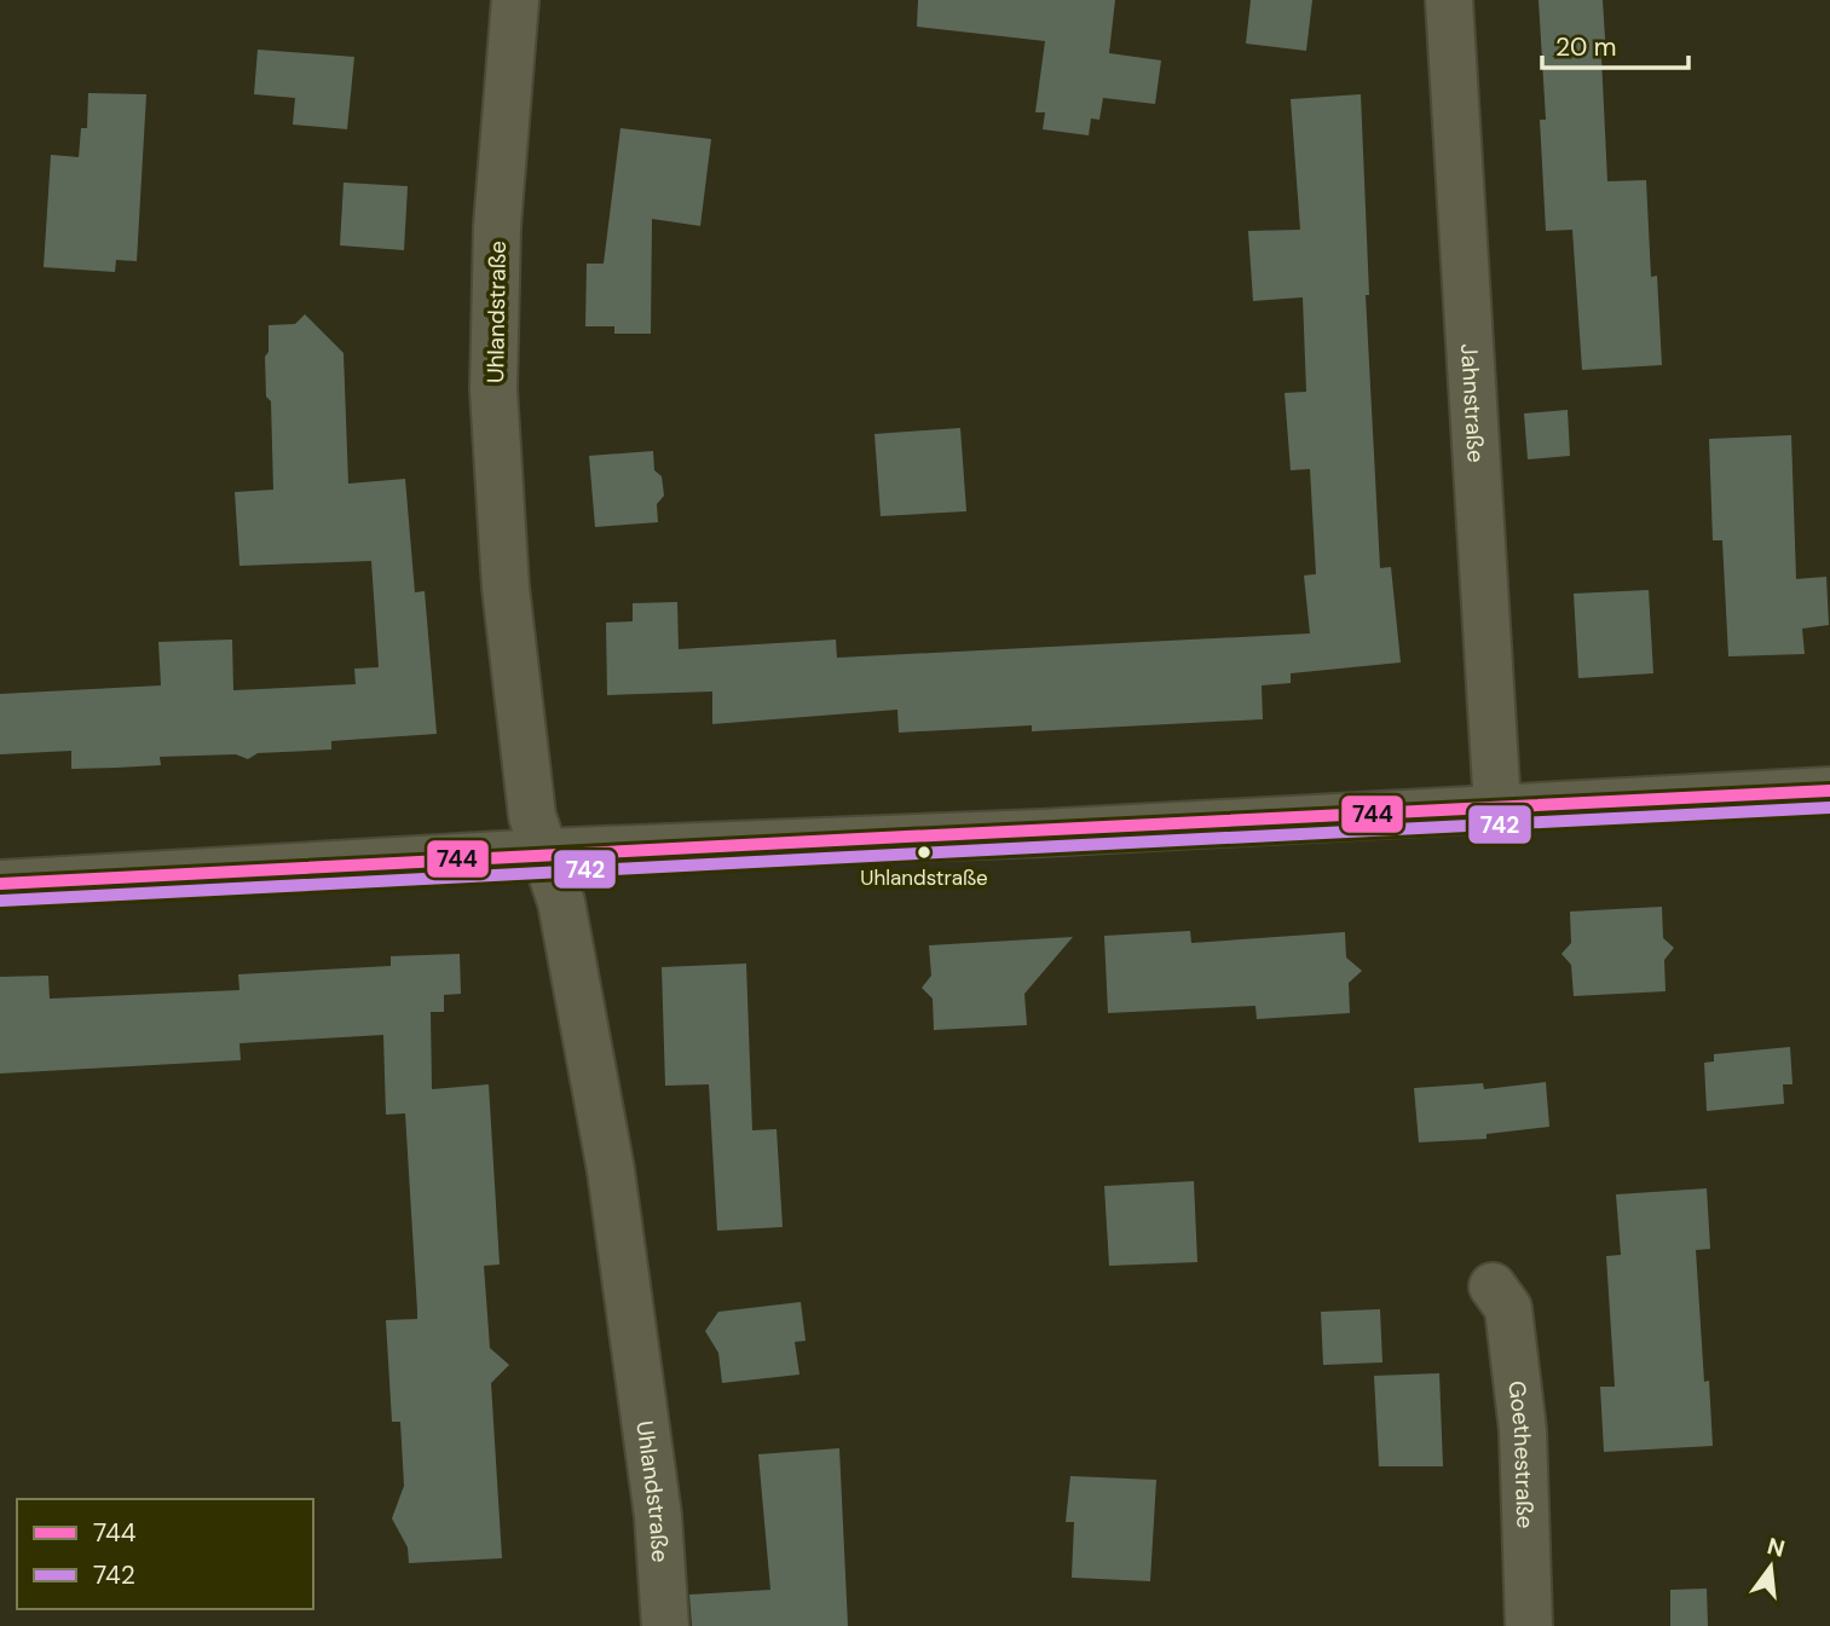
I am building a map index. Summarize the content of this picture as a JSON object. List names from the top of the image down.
{
  "streets": {
    "street": ["Uhlandstraße", "Jahnstraße", "Goethestraße"]
  },
  "places": ["Uhlandstraße"],
  "lines": ["transit line 744", "transit line 742"],
  "legend": ["744", "742"],
  "scale_bar": "20 m",
  "north": "top"
}
